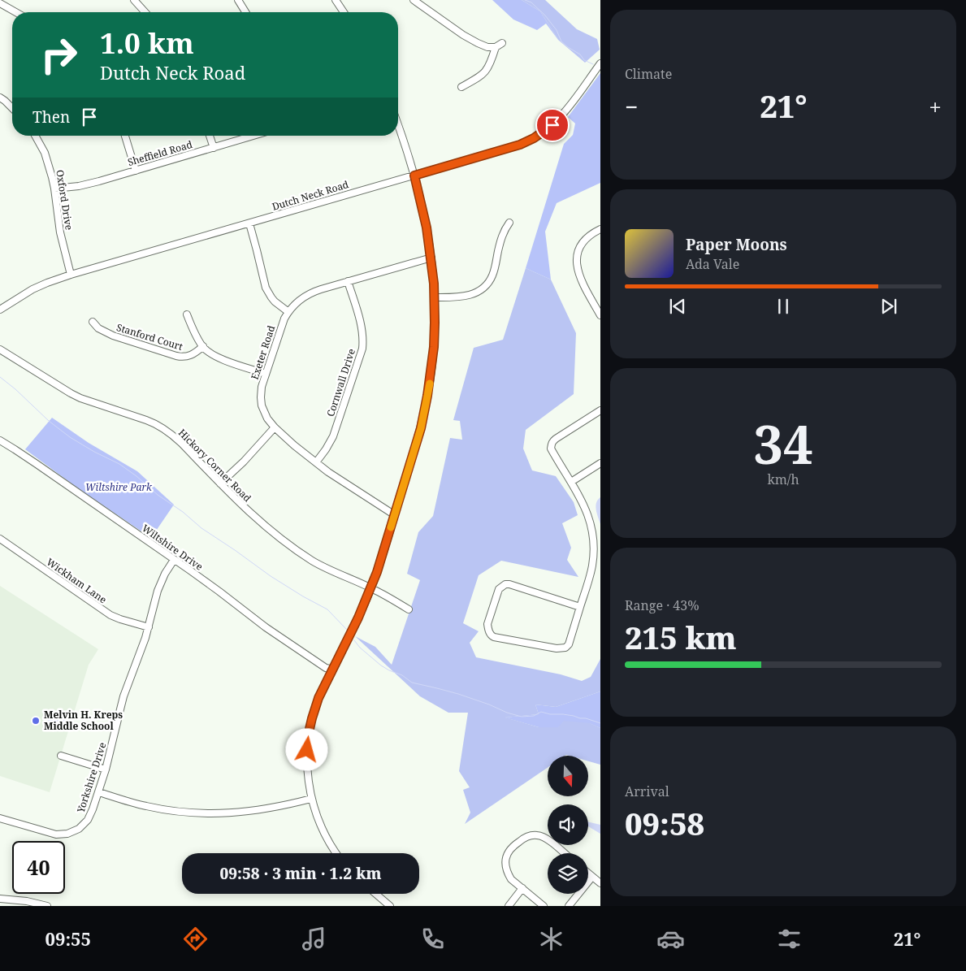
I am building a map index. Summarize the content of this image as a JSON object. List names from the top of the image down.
{
  "streets": {
    "street": [
      "Sheffield Road",
      "Dutch Neck Road",
      "Oxford Drive",
      "Stanford Court",
      "Exeter Road",
      "Cornwall Drive",
      "Hickory Corner Road",
      "Wiltshire Drive",
      "Wickham Lane",
      "Yorkshire Drive"
    ]
  },
  "crossings": [
    ["Sheffield Road", "Oxford Drive"],
    ["Dutch Neck Road", "Oxford Drive"],
    ["Exeter Road", "Cornwall Drive"],
    ["Wiltshire Drive", "Yorkshire Drive"],
    ["Wickham Lane", "Yorkshire Drive"]
  ],
  "parks": ["Wiltshire Park"],
  "places": ["Melvin H. Kreps Middle School"],
  "north": "bottom",
  "page": {
    "tile": [
      "Climate",
      ["34", "km/h"],
      ["Range · 43%", "215 km"],
      ["Arrival", "09:58"]
    ],
    "turn": ["1.0 km", "Dutch Neck Road"],
    "heat": ["−", "21°", "+"],
    "then": "Then",
    "song": ["Paper Moons", "Ada Vale"],
    "limit": "40",
    "trip": "09:58 · 3 min · 1.2 km",
    "tabs": ["09:55", "21°"]
  }
}
